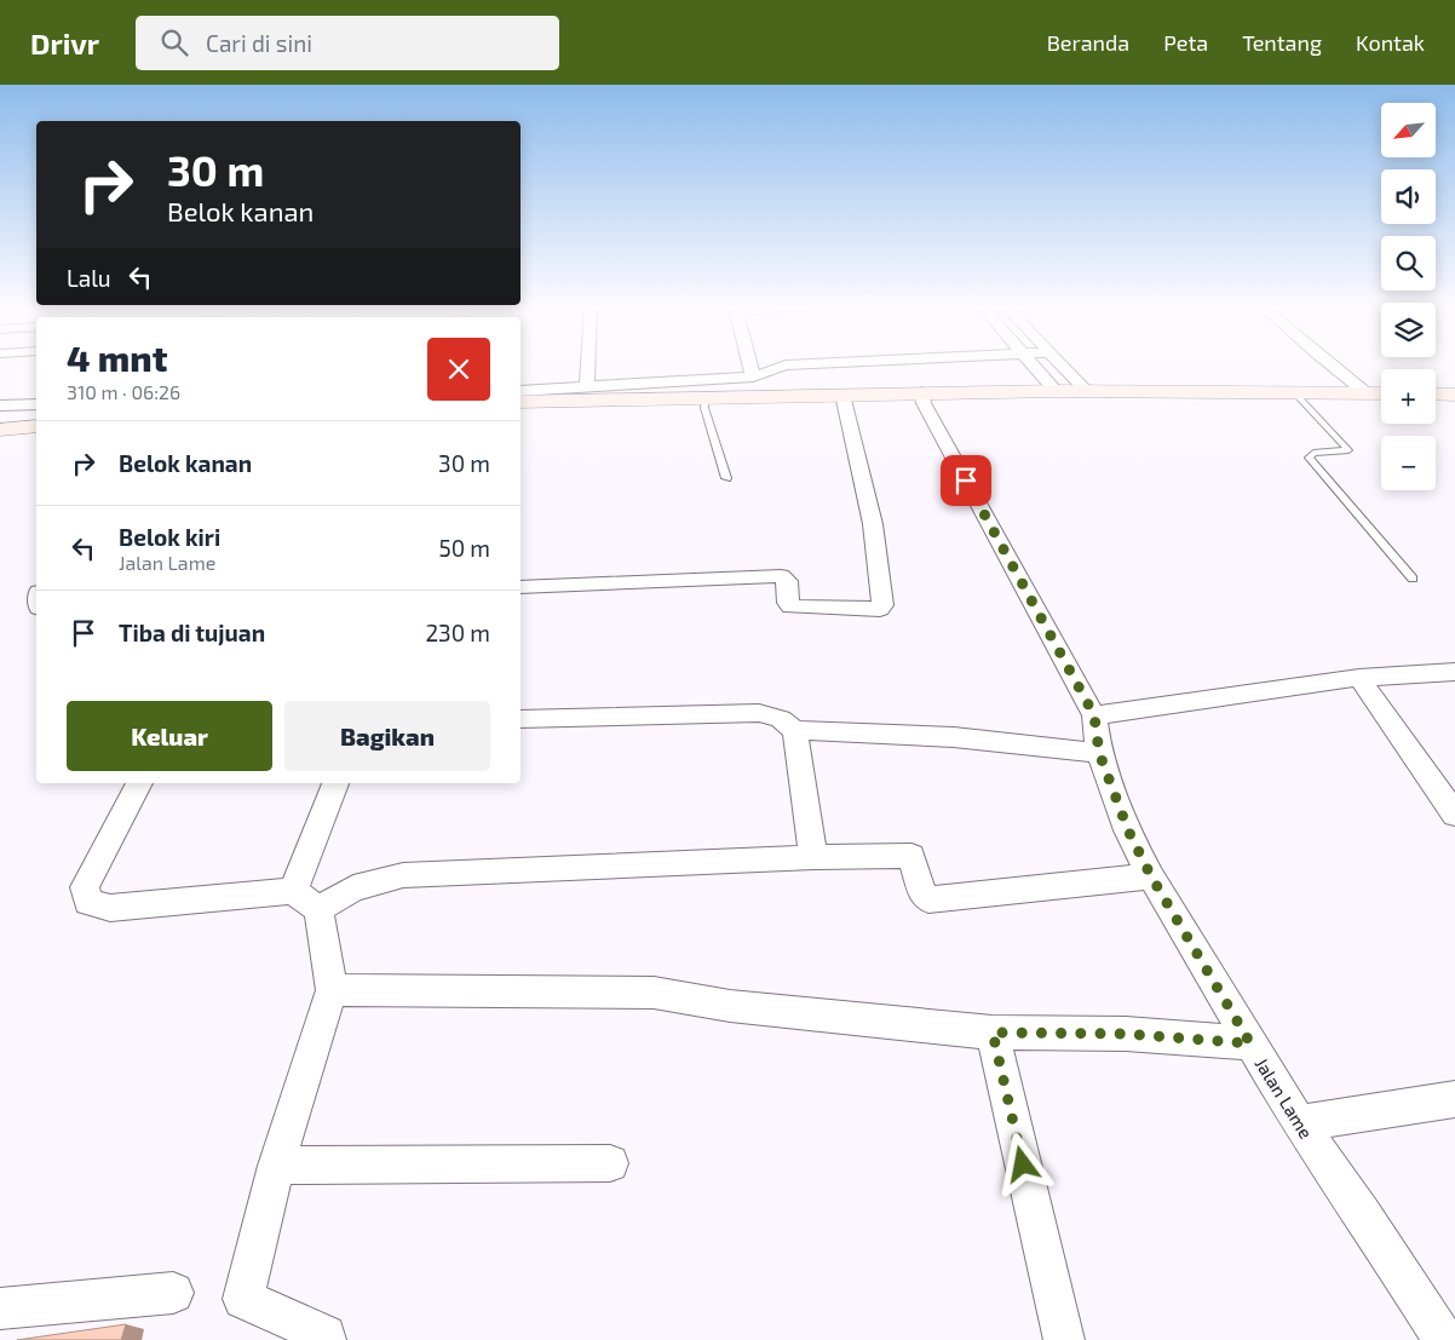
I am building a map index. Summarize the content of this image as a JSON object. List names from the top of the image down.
{
  "streets": {
    "street": ["Jalan Lame"]
  },
  "north": "bottom left",
  "page": {
    "header": "Drivr",
    "search": "Cari di sini",
    "nav": [
      "Beranda",
      "Peta",
      "Tentang",
      "Kontak"
    ],
    "map_buttons": ["+", "−"],
    "turn": ["30 m", "Belok kanan"],
    "then": "Lalu",
    "heading": ["4 mnt", "310 m · 06:26"],
    "list": [
      {
        "name": "Belok kanan",
        "value": "30 m"
      },
      {
        "name": "Belok kiri",
        "note": "Jalan Lame",
        "value": "50 m"
      },
      {
        "name": "Tiba di tujuan",
        "value": "230 m"
      }
    ],
    "buttons": ["Keluar", "Bagikan"]
  }
}
